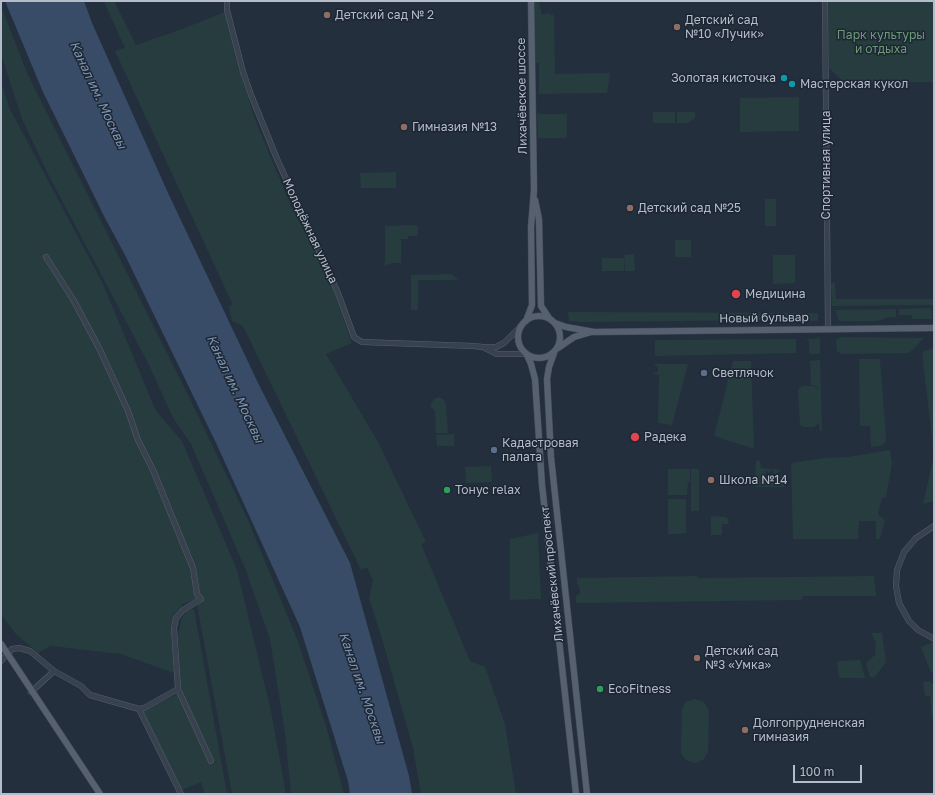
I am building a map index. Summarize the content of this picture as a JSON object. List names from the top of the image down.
{
  "streets": {
    "main road": ["Лихачёвское шоссе", "Новый бульвар", "Лихачёвский проспект"],
    "street": ["Спортивная улица", "Молодёжная улица"]
  },
  "crossings": [
    ["Лихачёвское шоссе", "Молодёжная улица"],
    ["Лихачёвское шоссе", "Новый бульвар"],
    ["Лихачёвское шоссе", "Лихачёвский проспект"],
    ["Спортивная улица", "Новый бульвар"],
    ["Молодёжная улица", "Новый бульвар"],
    ["Молодёжная улица", "Лихачёвский проспект"],
    ["Новый бульвар", "Лихачёвский проспект"]
  ],
  "water": ["Канал им. Москвы"],
  "parks": ["Парк культуры и отдыха"],
  "places": [
    "Детский сад № 2",
    "Детский сад №10 «Лучик»",
    "Золотая кисточка",
    "Мастерская кукол",
    "Гимназия №13",
    "Детский сад №25",
    "Медицина",
    "Светлячок",
    "Радека",
    "Кадастровая палата",
    "Школа №14",
    "Тонус relax",
    "Детский сад №3 «Умка»",
    "EcoFitness",
    "Долгопрудненская гимназия"
  ],
  "scale_bar": "100 m"
}
